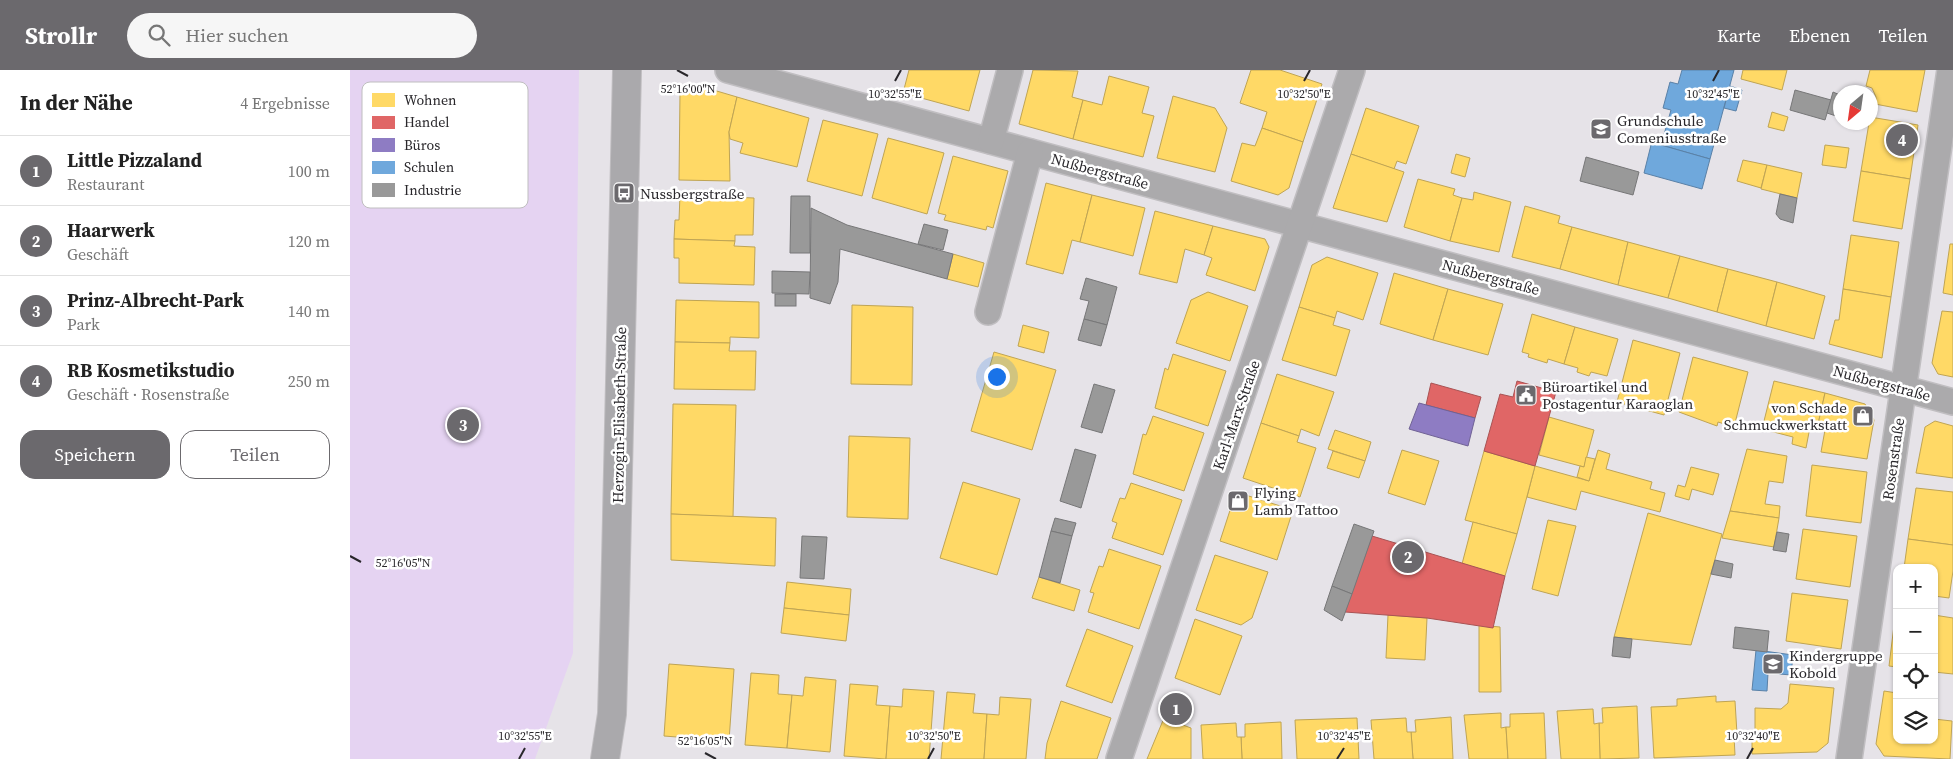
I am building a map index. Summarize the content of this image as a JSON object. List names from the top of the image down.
{
  "streets": {
    "street": [
      "Nußbergstraße",
      "Herzogin-Elisabeth-Straße",
      "Karl-Marx-Straße",
      "Rosenstraße"
    ]
  },
  "crossings": [
    ["Nußbergstraße", "Karl-Marx-Straße"],
    ["Nußbergstraße", "Rosenstraße"]
  ],
  "places": {
    "school or university": ["Grundschule Comeniusstraße", "Kindergruppe Kobold"],
    "bus stop": ["Nussbergstraße"],
    "public building": ["Büroartikel und Postagentur Karaoglan"],
    "shop": ["von Schade Schmuckwerkstatt", "Flying Lamb Tattoo"]
  },
  "legend": [
    "Wohnen",
    "Handel",
    "Büros",
    "Schulen",
    "Industrie"
  ],
  "north": "bottom left",
  "page": {
    "header": "Strollr",
    "search": "Hier suchen",
    "nav": ["Karte", "Ebenen", "Teilen"],
    "heading": ["In der Nähe", "4 Ergebnisse"],
    "pins": [
      "4",
      "3",
      "2",
      "1"
    ],
    "list": [
      {
        "mark": "1",
        "name": "Little Pizzaland",
        "note": "Restaurant",
        "value": "100 m"
      },
      {
        "mark": "2",
        "name": "Haarwerk",
        "note": "Geschäft",
        "value": "120 m"
      },
      {
        "mark": "3",
        "name": "Prinz-Albrecht-Park",
        "note": "Park",
        "value": "140 m"
      },
      {
        "mark": "4",
        "name": "RB Kosmetikstudio",
        "note": "Geschäft · Rosenstraße",
        "value": "250 m"
      }
    ],
    "buttons": ["Speichern", "Teilen"],
    "map_buttons": ["+", "−"]
  },
  "coordinates": [
    "52°16'00\"N",
    "10°32'55\"E",
    "10°32'50\"E",
    "10°32'45\"E",
    "52°16'05\"N",
    "10°32'40\"E"
  ]
}
